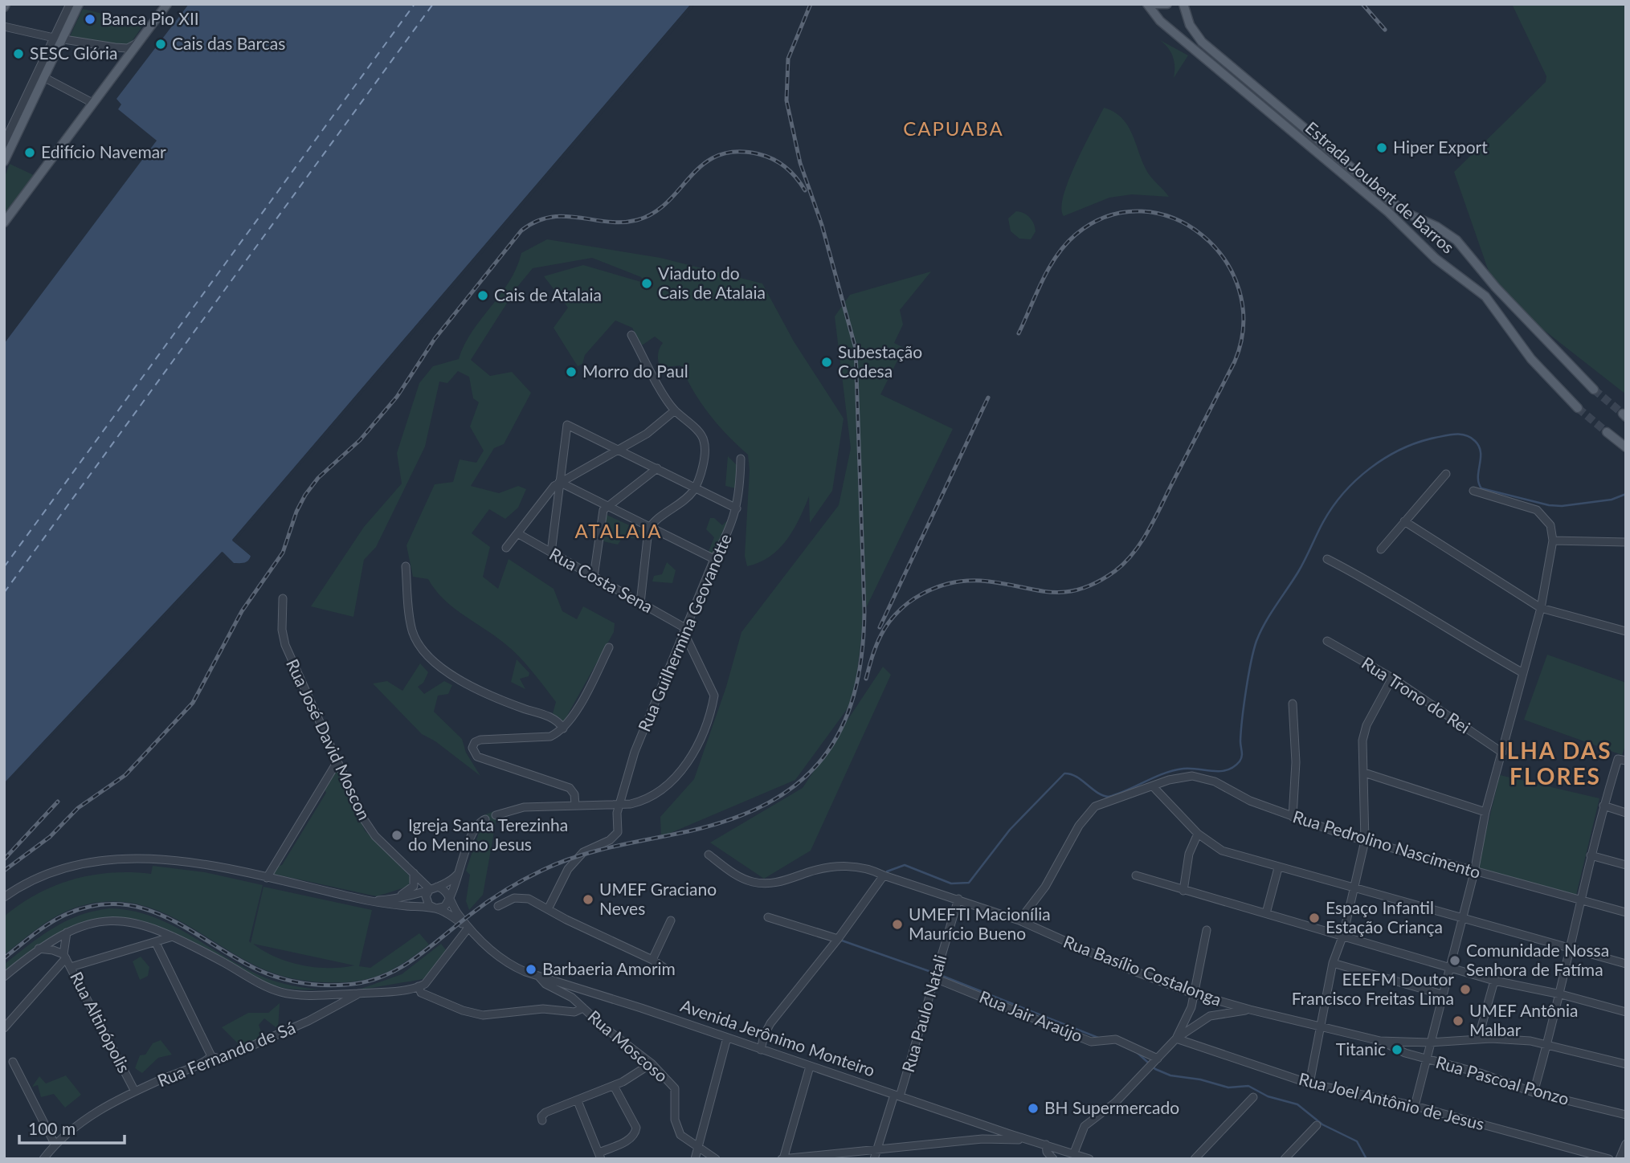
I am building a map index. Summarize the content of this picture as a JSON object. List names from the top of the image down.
{
  "streets": {
    "main road": ["Estrada Joubert de Barros"],
    "street": [
      "Rua Costa Sena",
      "Rua Guilhermina Geovanotte",
      "Rua Trono do Rei",
      "Rua José David Moscon",
      "Rua Pedrolino Nascimento",
      "Rua Basílio Costalonga",
      "Rua Paulo Natali",
      "Rua Jair Araújo",
      "Rua Altinópolis",
      "Avenida Jerônimo Monteiro",
      "Rua Moscoso",
      "Rua Fernando de Sá",
      "Rua Pascoal Ponzo",
      "Rua Joel Antônio de Jesus"
    ]
  },
  "crossings": [
    ["Rua Costa Sena", "Rua Guilhermina Geovanotte"],
    ["Rua José David Moscon", "Avenida Jerônimo Monteiro"],
    ["Rua Pedrolino Nascimento", "Rua Basílio Costalonga"],
    ["Rua Basílio Costalonga", "Rua Paulo Natali"],
    ["Rua Basílio Costalonga", "Rua Pascoal Ponzo"],
    ["Rua Paulo Natali", "Rua Jair Araújo"],
    ["Rua Paulo Natali", "Avenida Jerônimo Monteiro"],
    ["Rua Altinópolis", "Rua Fernando de Sá"]
  ],
  "districts": ["CAPUABA", "ATALAIA", "ILHA DAS FLORES"],
  "places": [
    "Banca Pio XII",
    "Cais das Barcas",
    "SESC Glória",
    "Hiper Export",
    "Edifício Navemar",
    "Viaduto do Cais de Atalaia",
    "Cais de Atalaia",
    "Subestação Codesa",
    "Morro do Paul",
    "Igreja Santa Terezinha do Menino Jesus",
    "UMEF Graciano Neves",
    "Espaço Infantil Estação Criança",
    "UMEFTI Macionília Maurício Bueno",
    "Comunidade Nossa Senhora de Fatíma",
    "Barbaeria Amorim",
    "EEEFM Doutor Francisco Freitas Lima",
    "UMEF Antônia Malbar",
    "Titanic",
    "BH Supermercado"
  ],
  "scale_bar": "100 m"
}
